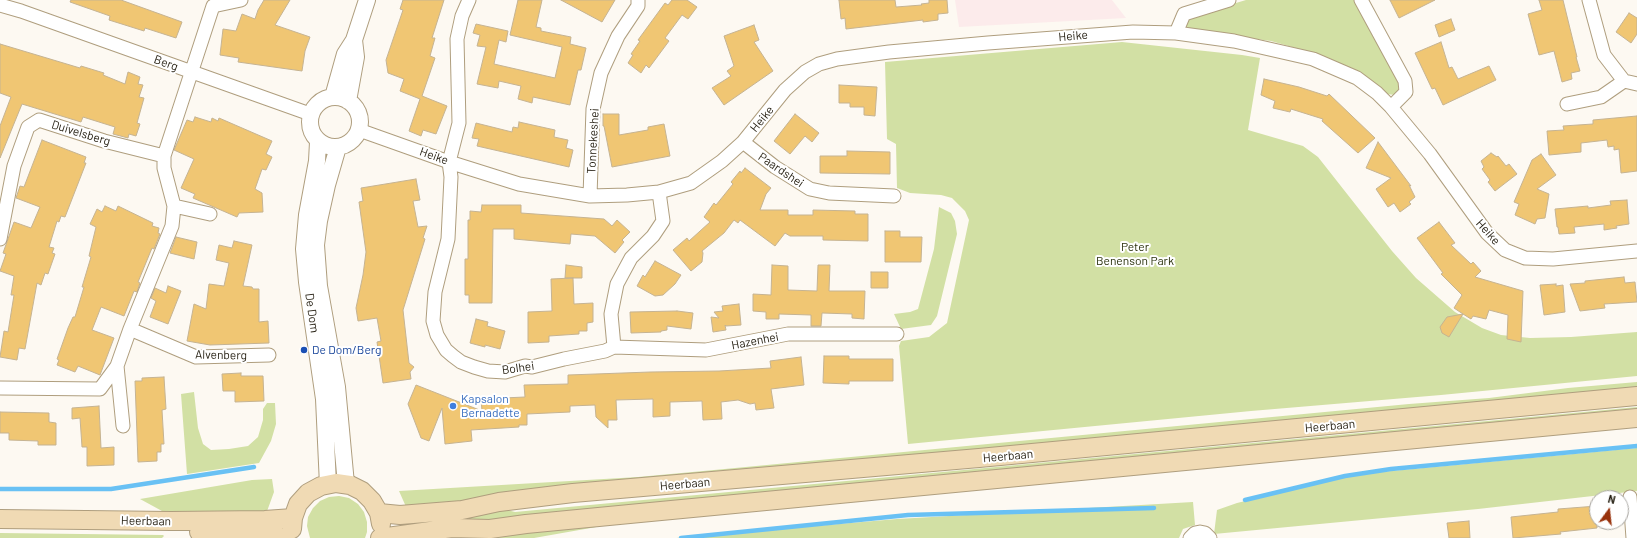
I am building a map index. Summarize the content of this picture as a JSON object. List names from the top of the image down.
{
  "streets": {
    "main road": ["Heerbaan"],
    "street": [
      "Heike",
      "Berg",
      "Duivelsberg",
      "Tonnekeshei",
      "Paardshei",
      "De Dom",
      "Hazenhei",
      "Alvenberg",
      "Bolhei"
    ]
  },
  "crossings": [
    ["Heike", "Berg"],
    ["Heike", "Tonnekeshei"],
    ["Heike", "Paardshei"],
    ["Heike", "De Dom"],
    ["Heike", "Bolhei"],
    ["Berg", "De Dom"],
    ["Hazenhei", "Bolhei"]
  ],
  "parks": ["Peter Benenson Park"],
  "places": ["De Dom/Berg", "Kapsalon Bernadette"],
  "north": "top"
}
